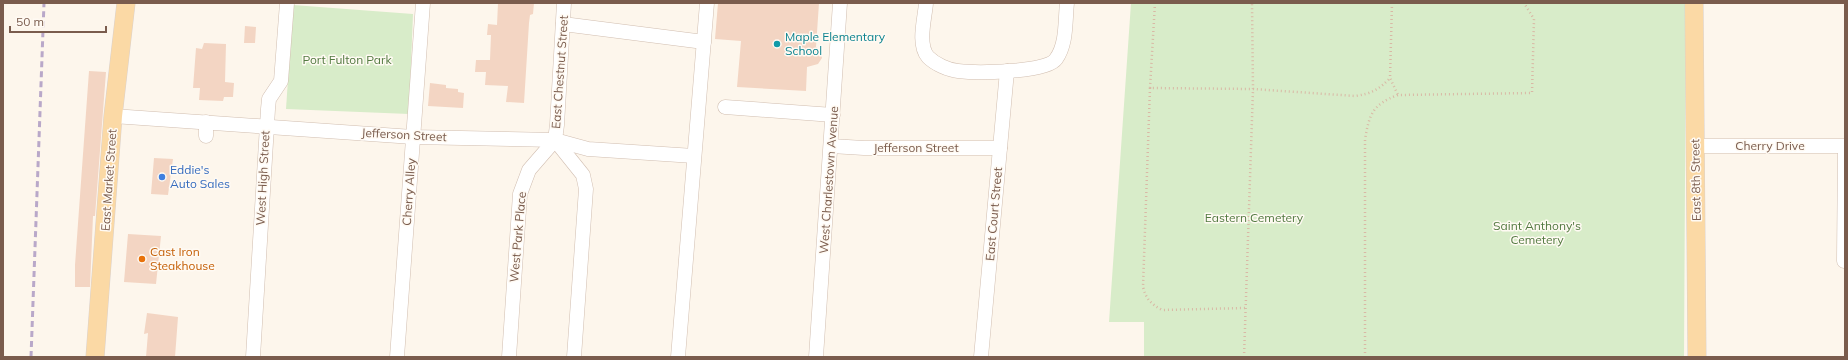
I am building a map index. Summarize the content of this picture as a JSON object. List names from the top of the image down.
{
  "streets": {
    "main road": ["East Market Street", "East 8th Street"],
    "street": [
      "East Chestnut Street",
      "Jefferson Street",
      "Cherry Drive",
      "West High Street",
      "West Charlestown Avenue",
      "Cherry Alley",
      "East Court Street",
      "West Park Place"
    ]
  },
  "crossings": [
    ["East Chestnut Street", "Jefferson Street"],
    ["East Chestnut Street", "West Park Place"],
    ["Jefferson Street", "West High Street"],
    ["Jefferson Street", "East Market Street"],
    ["Jefferson Street", "West Charlestown Avenue"],
    ["Jefferson Street", "Cherry Alley"],
    ["Jefferson Street", "East Court Street"],
    ["Jefferson Street", "West Park Place"],
    ["Cherry Drive", "East 8th Street"]
  ],
  "parks": ["Port Fulton Park", "Eastern Cemetery", "Saint Anthony's Cemetery"],
  "places": ["Maple Elementary School", "Eddie's Auto Sales", "Cast Iron Steakhouse"],
  "scale_bar": "50 m"
}
